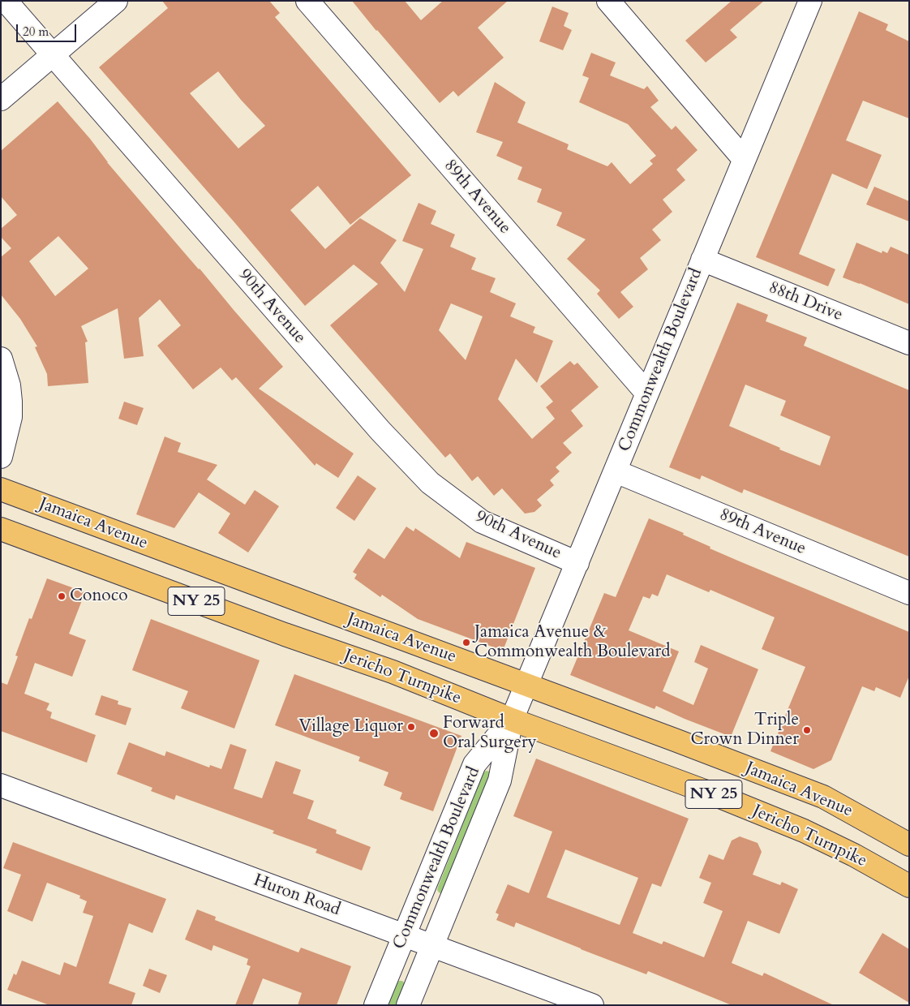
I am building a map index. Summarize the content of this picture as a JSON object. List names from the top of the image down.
{
  "streets": {
    "main road": ["Jamaica Avenue", "NY 25", "Jericho Turnpike"],
    "street": [
      "89th Avenue",
      "88th Drive",
      "90th Avenue",
      "Commonwealth Boulevard",
      "Huron Road"
    ]
  },
  "crossings": [
    ["89th Avenue", "Commonwealth Boulevard"],
    ["88th Drive", "Commonwealth Boulevard"],
    ["90th Avenue", "Commonwealth Boulevard"],
    ["Commonwealth Boulevard", "Jamaica Avenue"],
    ["Commonwealth Boulevard", "Jericho Turnpike"],
    ["Commonwealth Boulevard", "Huron Road"]
  ],
  "places": [
    "Conoco",
    "Jamaica Avenue & Commonwealth Boulevard",
    "Village Liquor",
    "Triple Crown Dinner",
    "Forward Oral Surgery"
  ],
  "scale_bar": "20 m"
}
